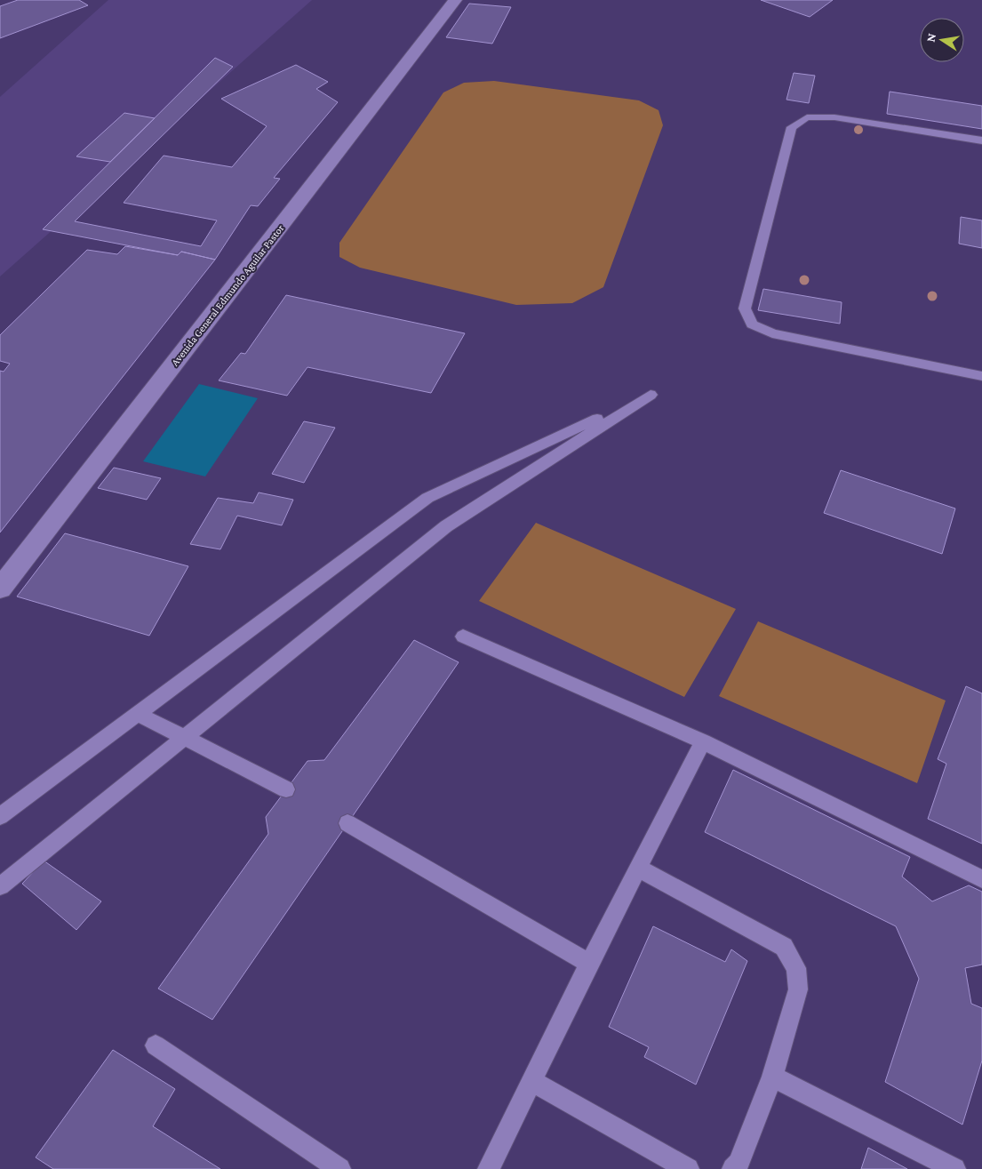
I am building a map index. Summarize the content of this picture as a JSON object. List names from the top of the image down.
{
  "streets": {
    "street": ["Avenida General Edmundo Aguilar Pastor"]
  },
  "north": "left"
}
